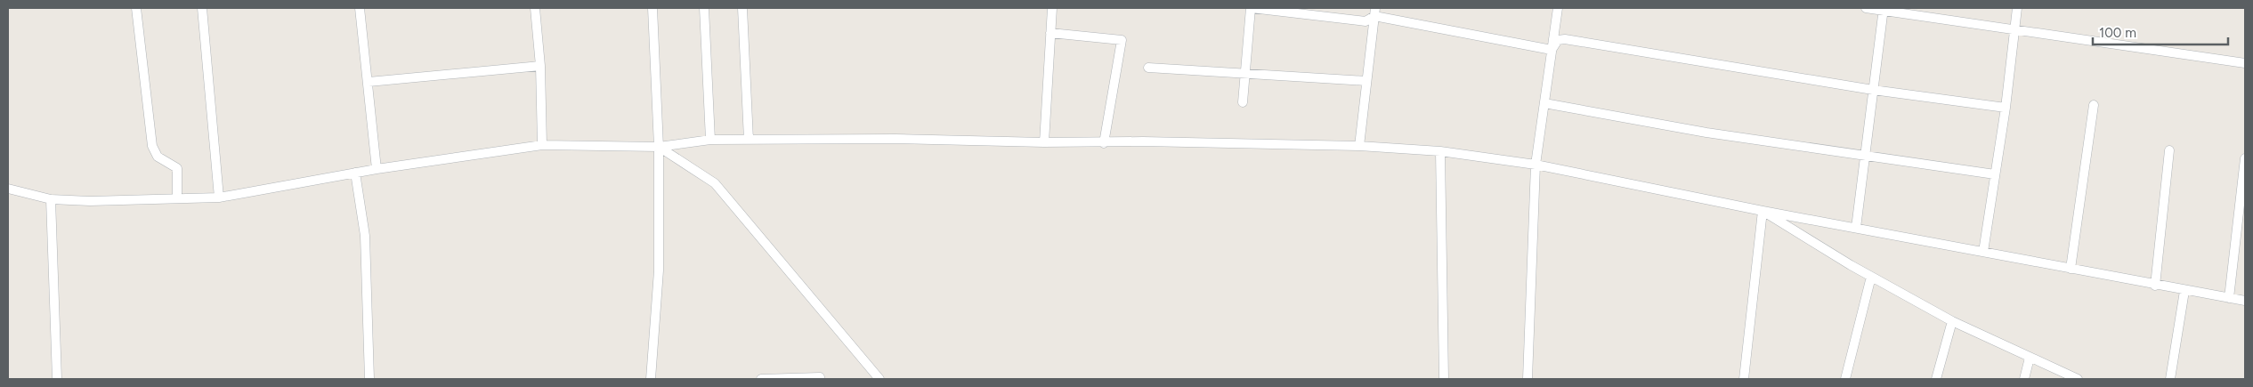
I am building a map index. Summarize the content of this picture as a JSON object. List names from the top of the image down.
{
  "scale_bar": "100 m"
}
